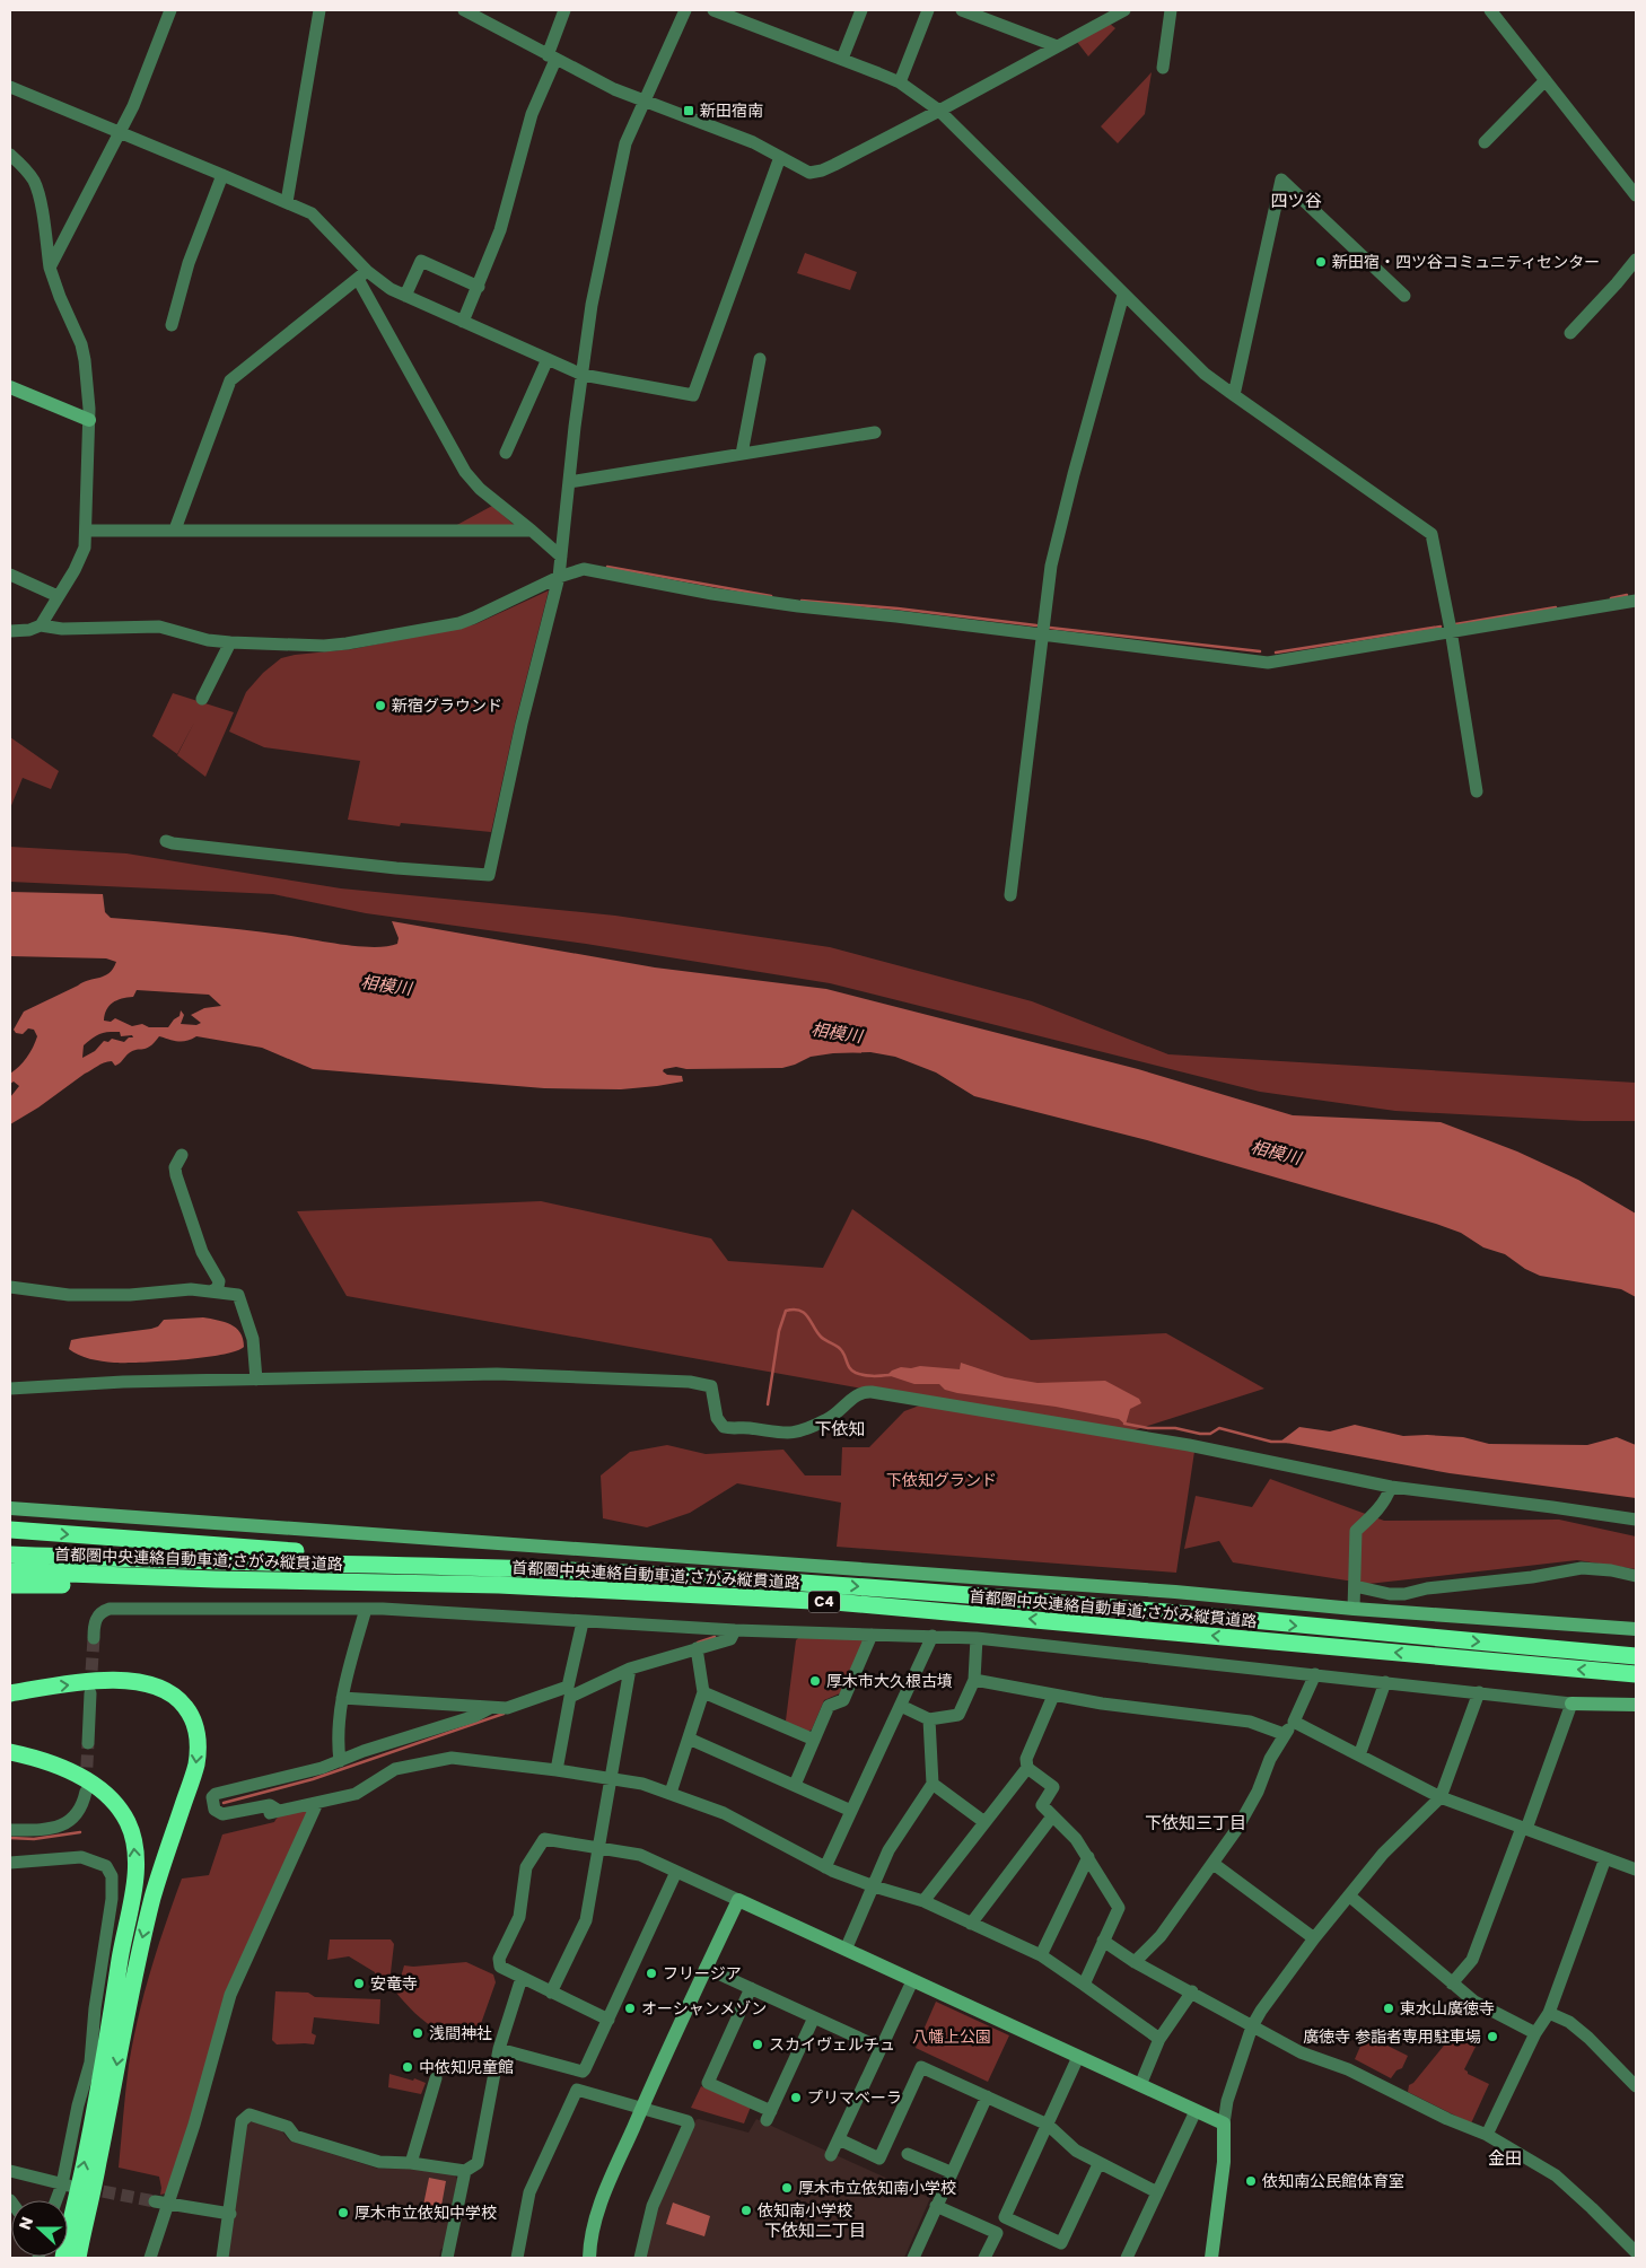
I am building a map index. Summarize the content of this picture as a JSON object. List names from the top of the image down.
{
  "streets": {
    "highway": ["首都圏中央連絡自動車道;さがみ縦貫道路", "C4"]
  },
  "districts": [
    "四ツ谷",
    "下依知",
    "下依知三丁目",
    "金田",
    "下依知二丁目"
  ],
  "water": ["相模川"],
  "parks": ["下依知グランド", "八幡上公園"],
  "places": {
    "transit": ["新田宿南"],
    "other": [
      "新田宿・四ツ谷コミュニティセンター",
      "新宿グラウンド",
      "厚木市大久根古墳",
      "フリージア",
      "安竜寺",
      "オーシャンメゾン",
      "東水山廣徳寺",
      "浅間神社",
      "廣徳寺 参詣者専用駐車場",
      "スカイヴェルチュ",
      "中依知児童館",
      "プリマベーラ",
      "依知南公民館体育室",
      "厚木市立依知南小学校",
      "依知南小学校",
      "厚木市立依知中学校"
    ]
  },
  "north": "left"
}
